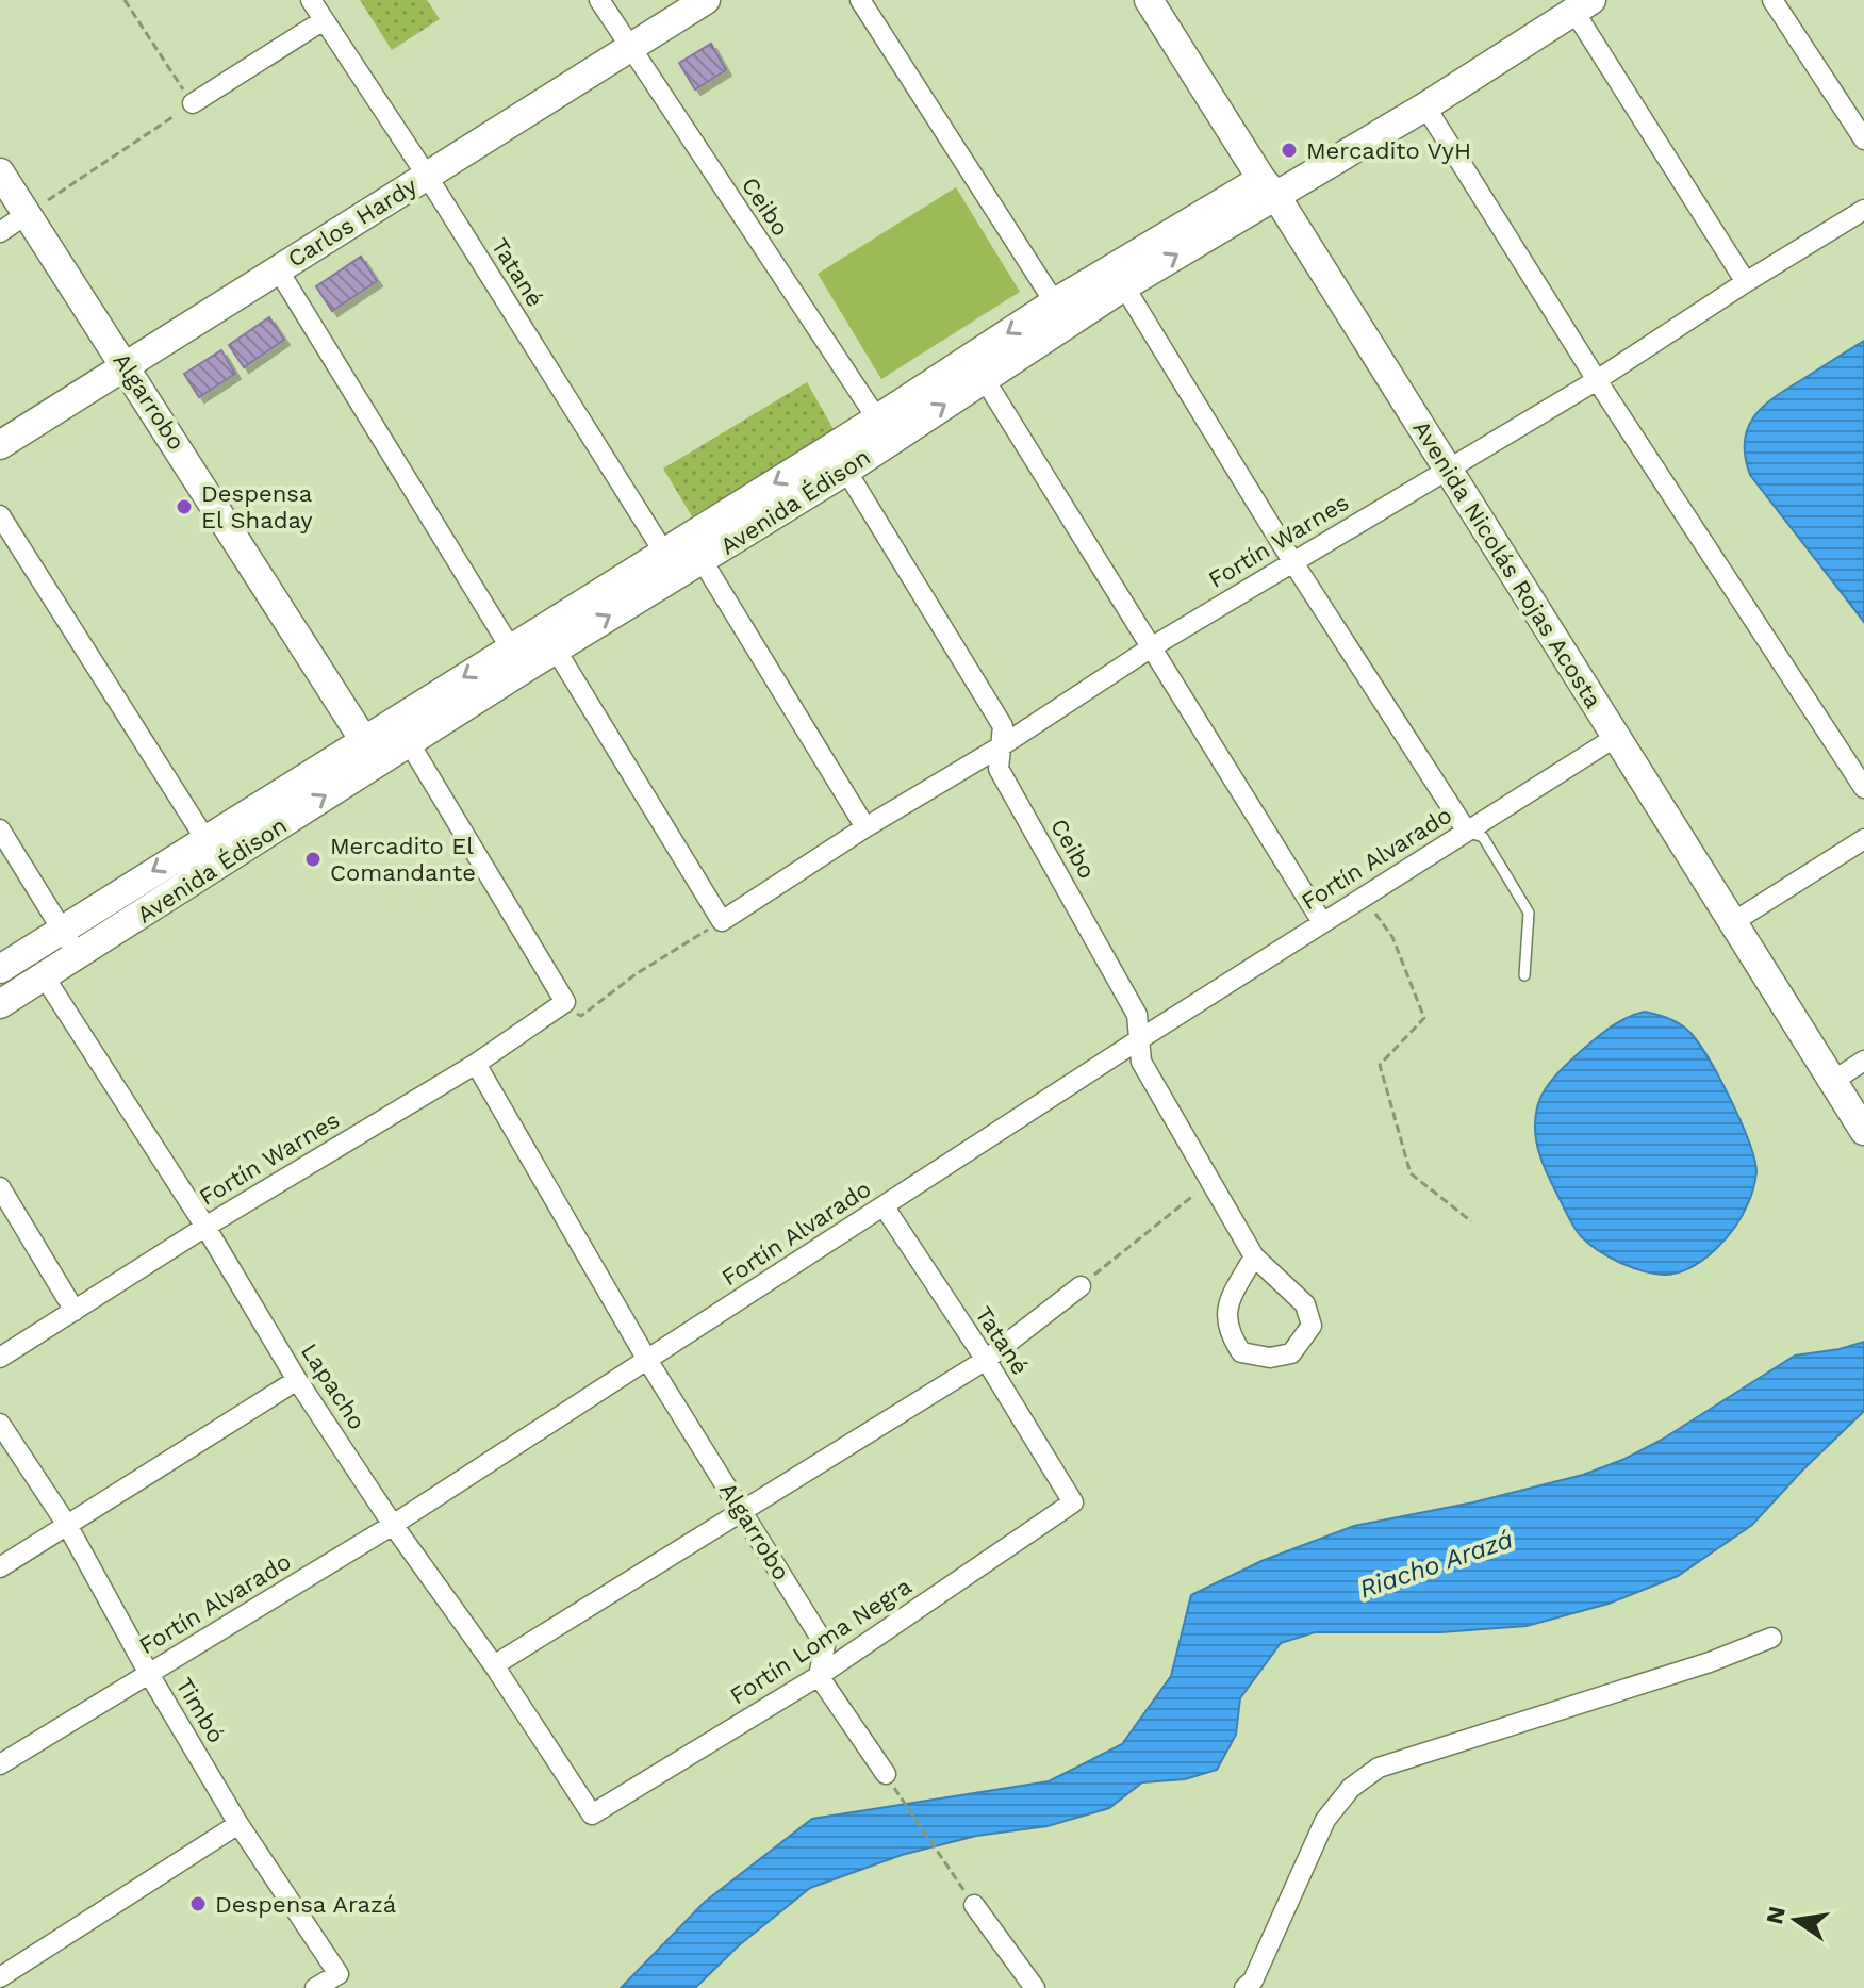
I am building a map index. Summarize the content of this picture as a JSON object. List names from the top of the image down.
{
  "streets": {
    "street": [
      "Ceibo",
      "Carlos Hardy",
      "Tatané",
      "Algarrobo",
      "Avenida Édison",
      "Fortín Warnes",
      "Avenida Nicolás Rojas Acosta",
      "Fortín Alvarado",
      "Lapacho",
      "Fortín Loma Negra",
      "Timbó"
    ]
  },
  "crossings": [
    ["Ceibo", "Carlos Hardy"],
    ["Ceibo", "Avenida Édison"],
    ["Ceibo", "Fortín Warnes"],
    ["Ceibo", "Fortín Alvarado"],
    ["Carlos Hardy", "Tatané"],
    ["Carlos Hardy", "Algarrobo"],
    ["Tatané", "Avenida Édison"],
    ["Tatané", "Fortín Alvarado"],
    ["Tatané", "Fortín Loma Negra"],
    ["Algarrobo", "Avenida Édison"],
    ["Algarrobo", "Fortín Warnes"],
    ["Algarrobo", "Fortín Alvarado"],
    ["Algarrobo", "Fortín Loma Negra"],
    ["Avenida Édison", "Avenida Nicolás Rojas Acosta"],
    ["Avenida Édison", "Lapacho"],
    ["Fortín Warnes", "Avenida Nicolás Rojas Acosta"],
    ["Fortín Warnes", "Lapacho"],
    ["Avenida Nicolás Rojas Acosta", "Fortín Alvarado"],
    ["Fortín Alvarado", "Lapacho"],
    ["Fortín Alvarado", "Timbó"],
    ["Lapacho", "Fortín Loma Negra"]
  ],
  "water": ["Riacho Arazá"],
  "places": [
    "Mercadito VyH",
    "Despensa El Shaday",
    "Mercadito El Comandante",
    "Despensa Arazá"
  ],
  "north": "left"
}
